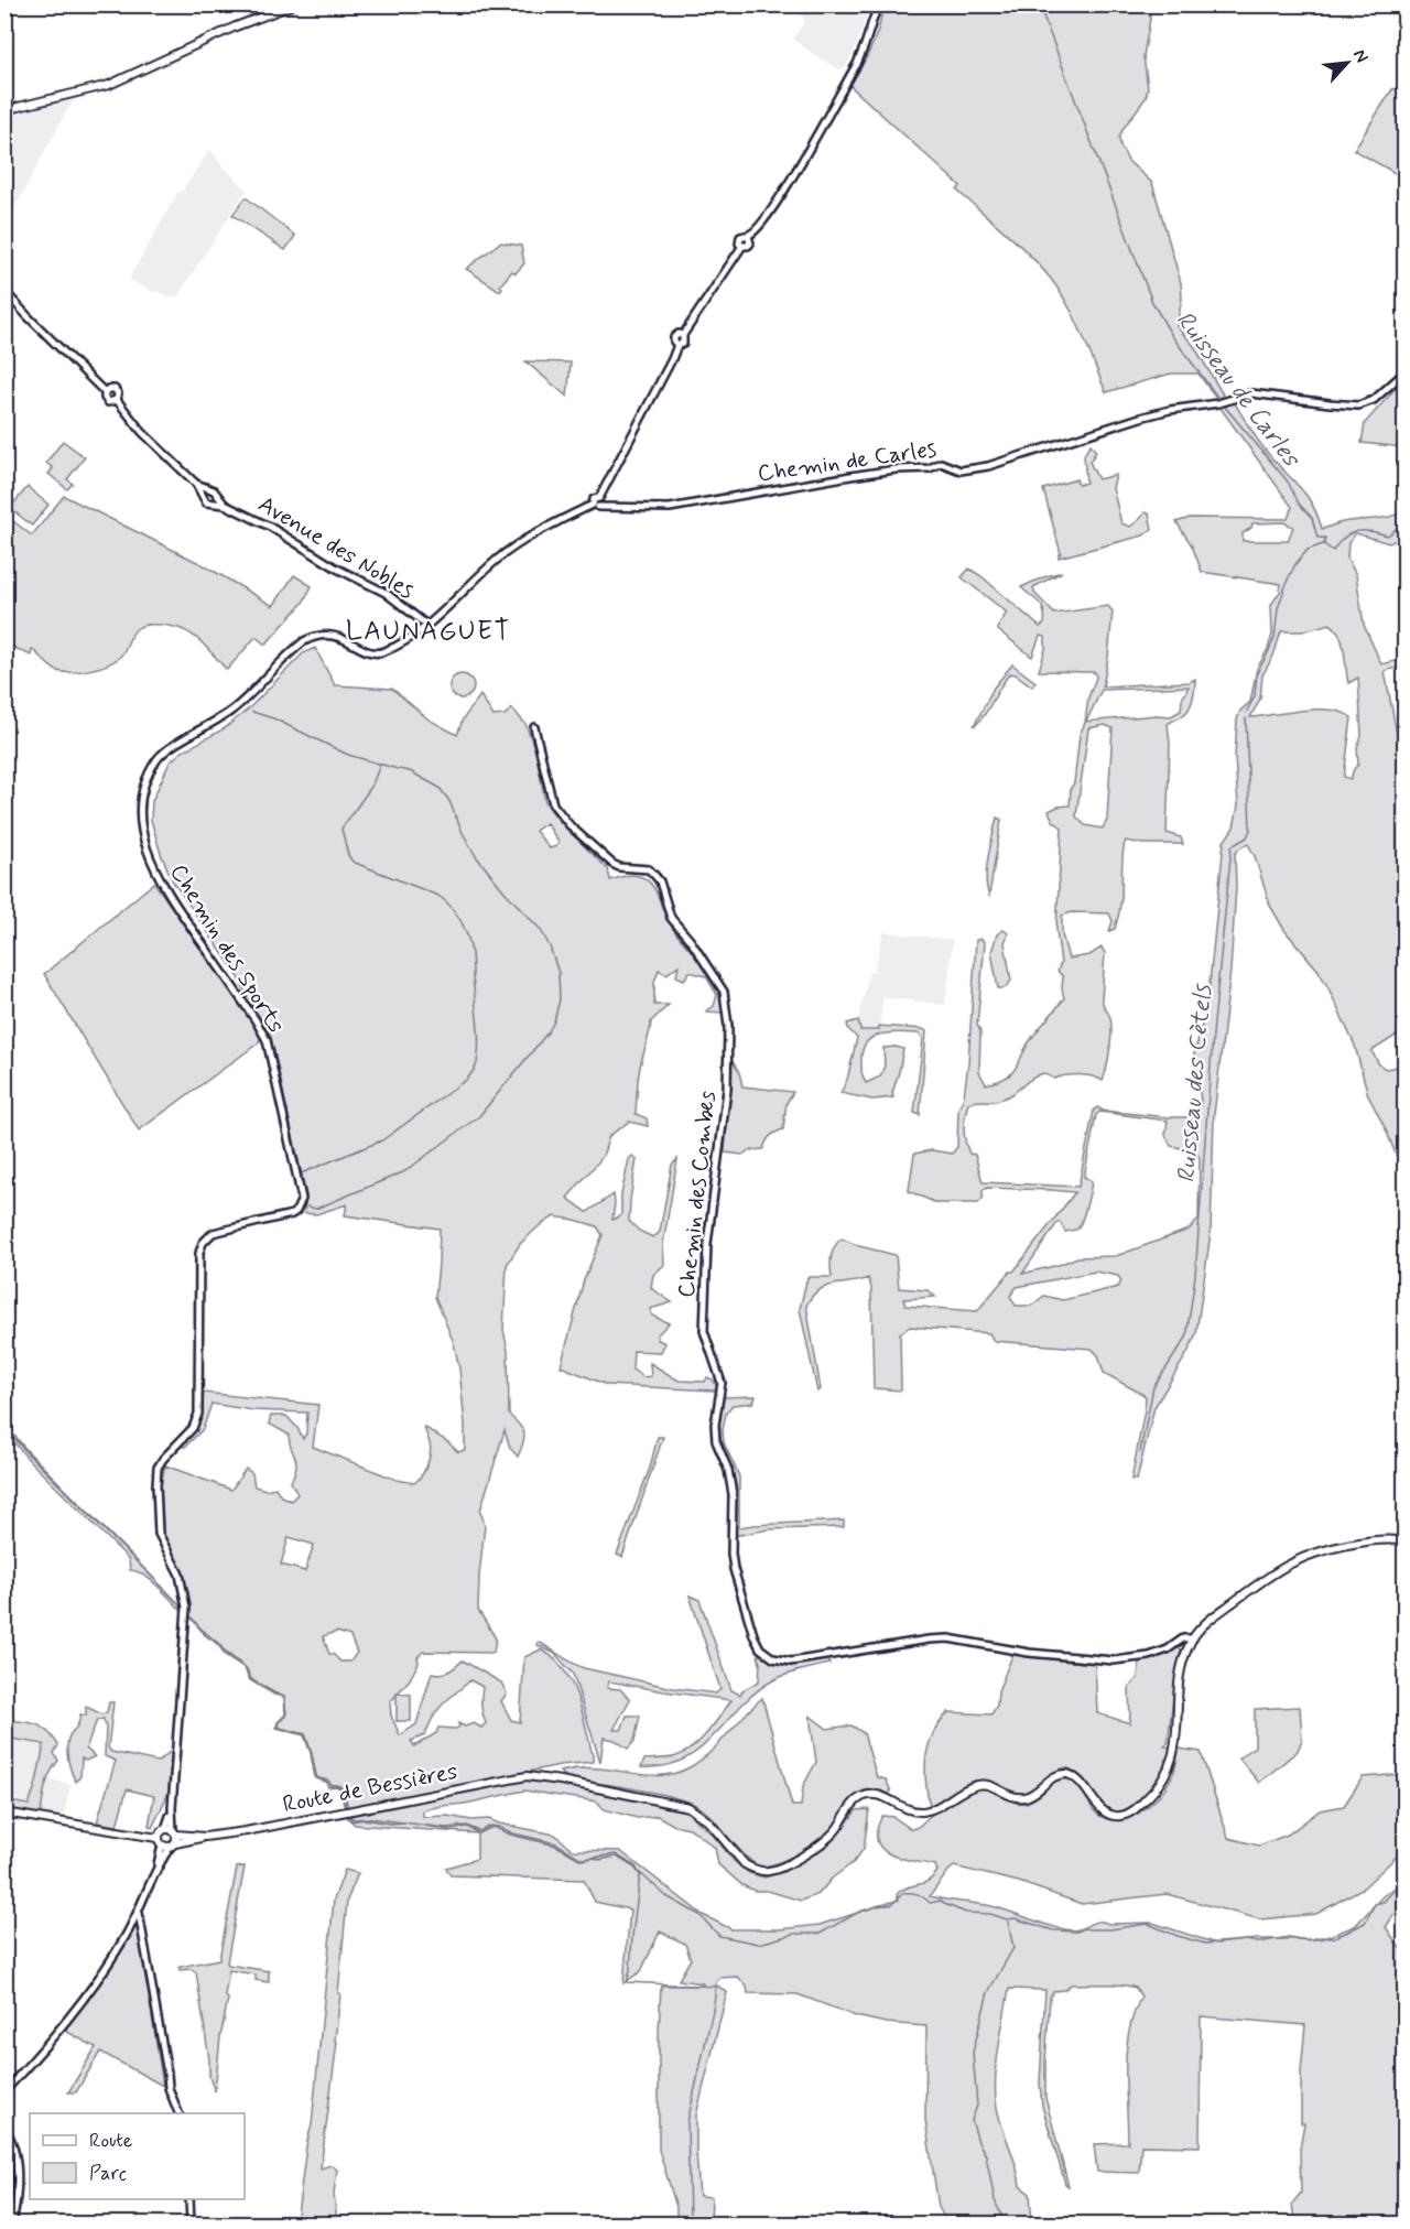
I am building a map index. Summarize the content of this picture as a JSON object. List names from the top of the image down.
{
  "streets": {
    "main road": ["Route de Bessières"],
    "street": [
      "Chemin de Carles",
      "Avenue des Nobles",
      "Chemin des Sports",
      "Chemin des Combes"
    ]
  },
  "crossings": [
    ["Avenue des Nobles", "Chemin des Sports"],
    ["Chemin des Combes", "Route de Bessières"]
  ],
  "districts": ["LAUNAGUET"],
  "water": ["Ruisseau de Carles", "Ruisseau des Cètels"],
  "legend": ["Route", "Parc"],
  "north": "top right"
}
